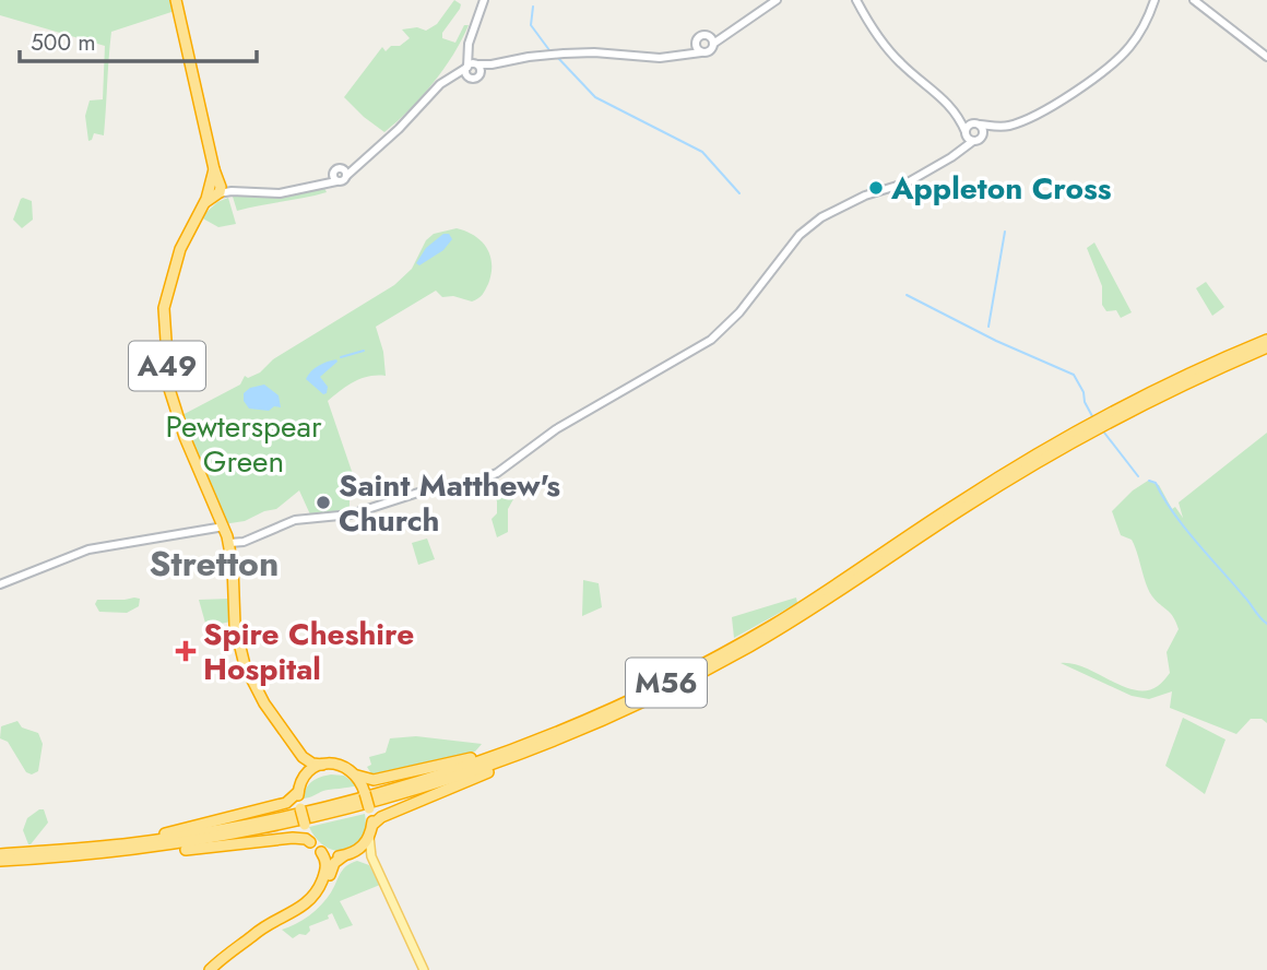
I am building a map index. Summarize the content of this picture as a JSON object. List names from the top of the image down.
{
  "streets": {
    "highway": ["A49", "M56"]
  },
  "districts": ["Stretton"],
  "parks": ["Pewterspear Green"],
  "places": {
    "other": ["Appleton Cross", "Saint Matthew's Church"],
    "health": ["Spire Cheshire Hospital"]
  },
  "scale_bar": "500 m"
}
